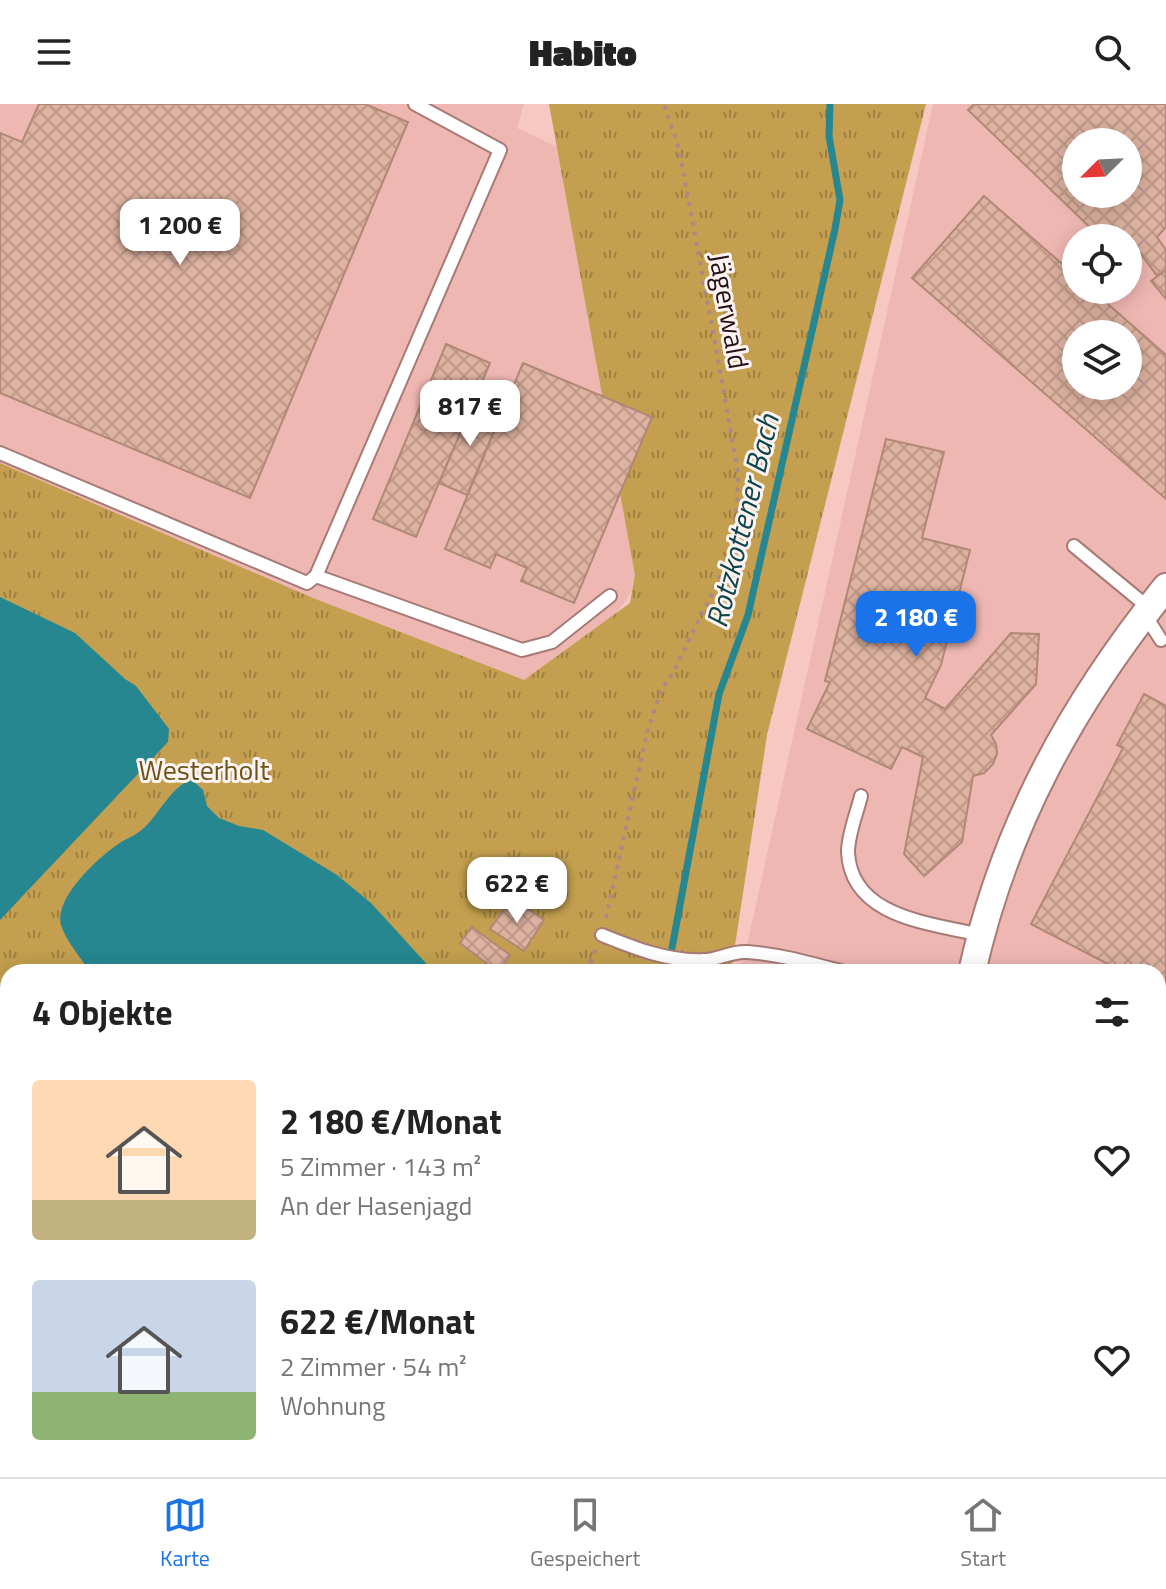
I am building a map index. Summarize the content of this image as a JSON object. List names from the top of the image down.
{
  "streets": {
    "path": ["Jägerwald"]
  },
  "water": ["Rotzkottener Bach"],
  "parks": ["Westerholt"],
  "north": "bottom left",
  "page": {
    "header": "Habito",
    "price": [
      "1 200 €",
      "817 €",
      "2 180 €",
      "622 €"
    ],
    "heading": "4 Objekte",
    "list": [
      {
        "name": "2 180 €/Monat",
        "note": "5 Zimmer · 143 m² · An der Hasenjagd"
      },
      {
        "name": "622 €/Monat",
        "note": "2 Zimmer · 54 m² · Wohnung"
      }
    ],
    "tabs": ["Karte", "Gespeichert", "Start"]
  }
}
